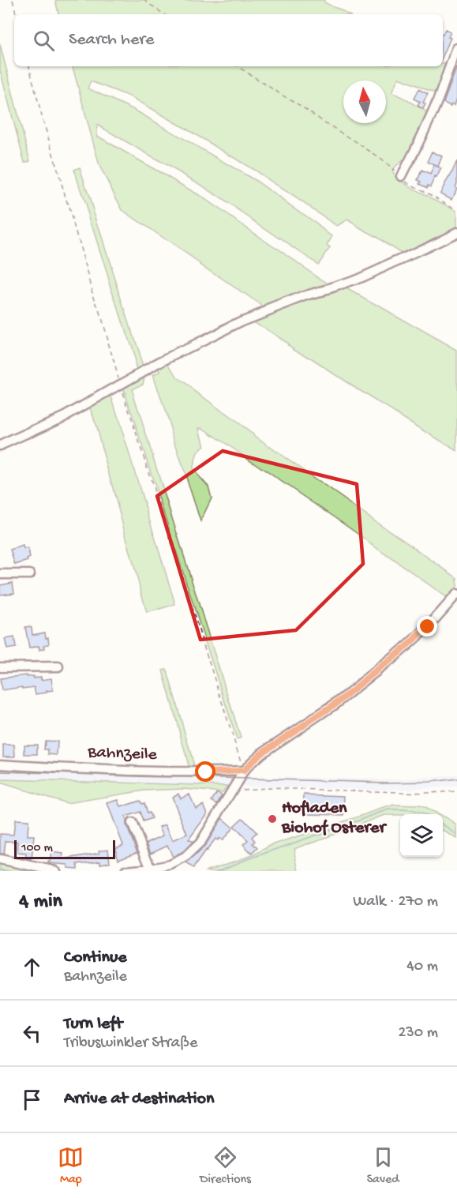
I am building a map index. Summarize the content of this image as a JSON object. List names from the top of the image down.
{
  "streets": {
    "street": ["Bahnzeile"]
  },
  "places": ["Hofladen Biohof Osterer"],
  "scale_bar": "100 m",
  "north": "top",
  "page": {
    "search": "Search here",
    "scale": "100 m",
    "heading": ["4 min", "Walk · 270 m"],
    "list": [
      ["Continue", "Bahnzeile", "40 m"],
      ["Turn left", "Tribuswinkler Straße", "230 m"],
      "Arrive at destination"
    ],
    "nav": ["Map", "Directions", "Saved"]
  }
}
